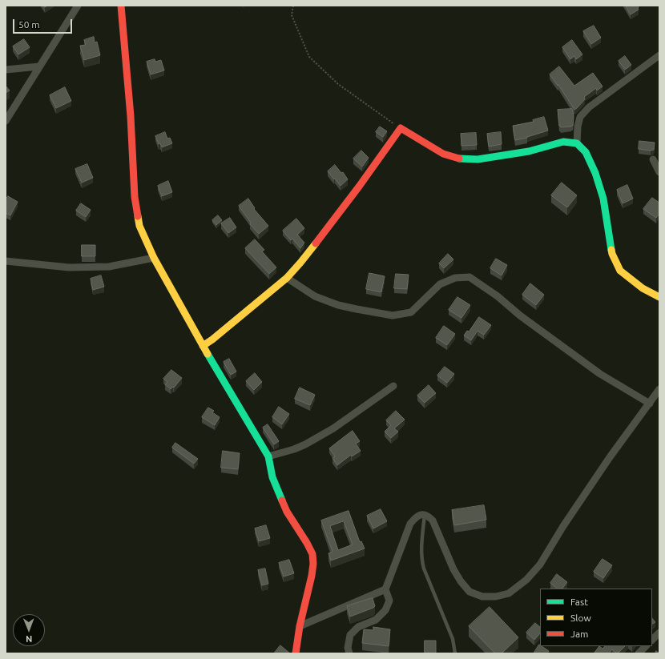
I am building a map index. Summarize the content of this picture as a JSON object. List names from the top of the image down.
{
  "legend": ["Fast", "Slow", "Jam"],
  "scale_bar": "50 m",
  "north": "bottom"
}
